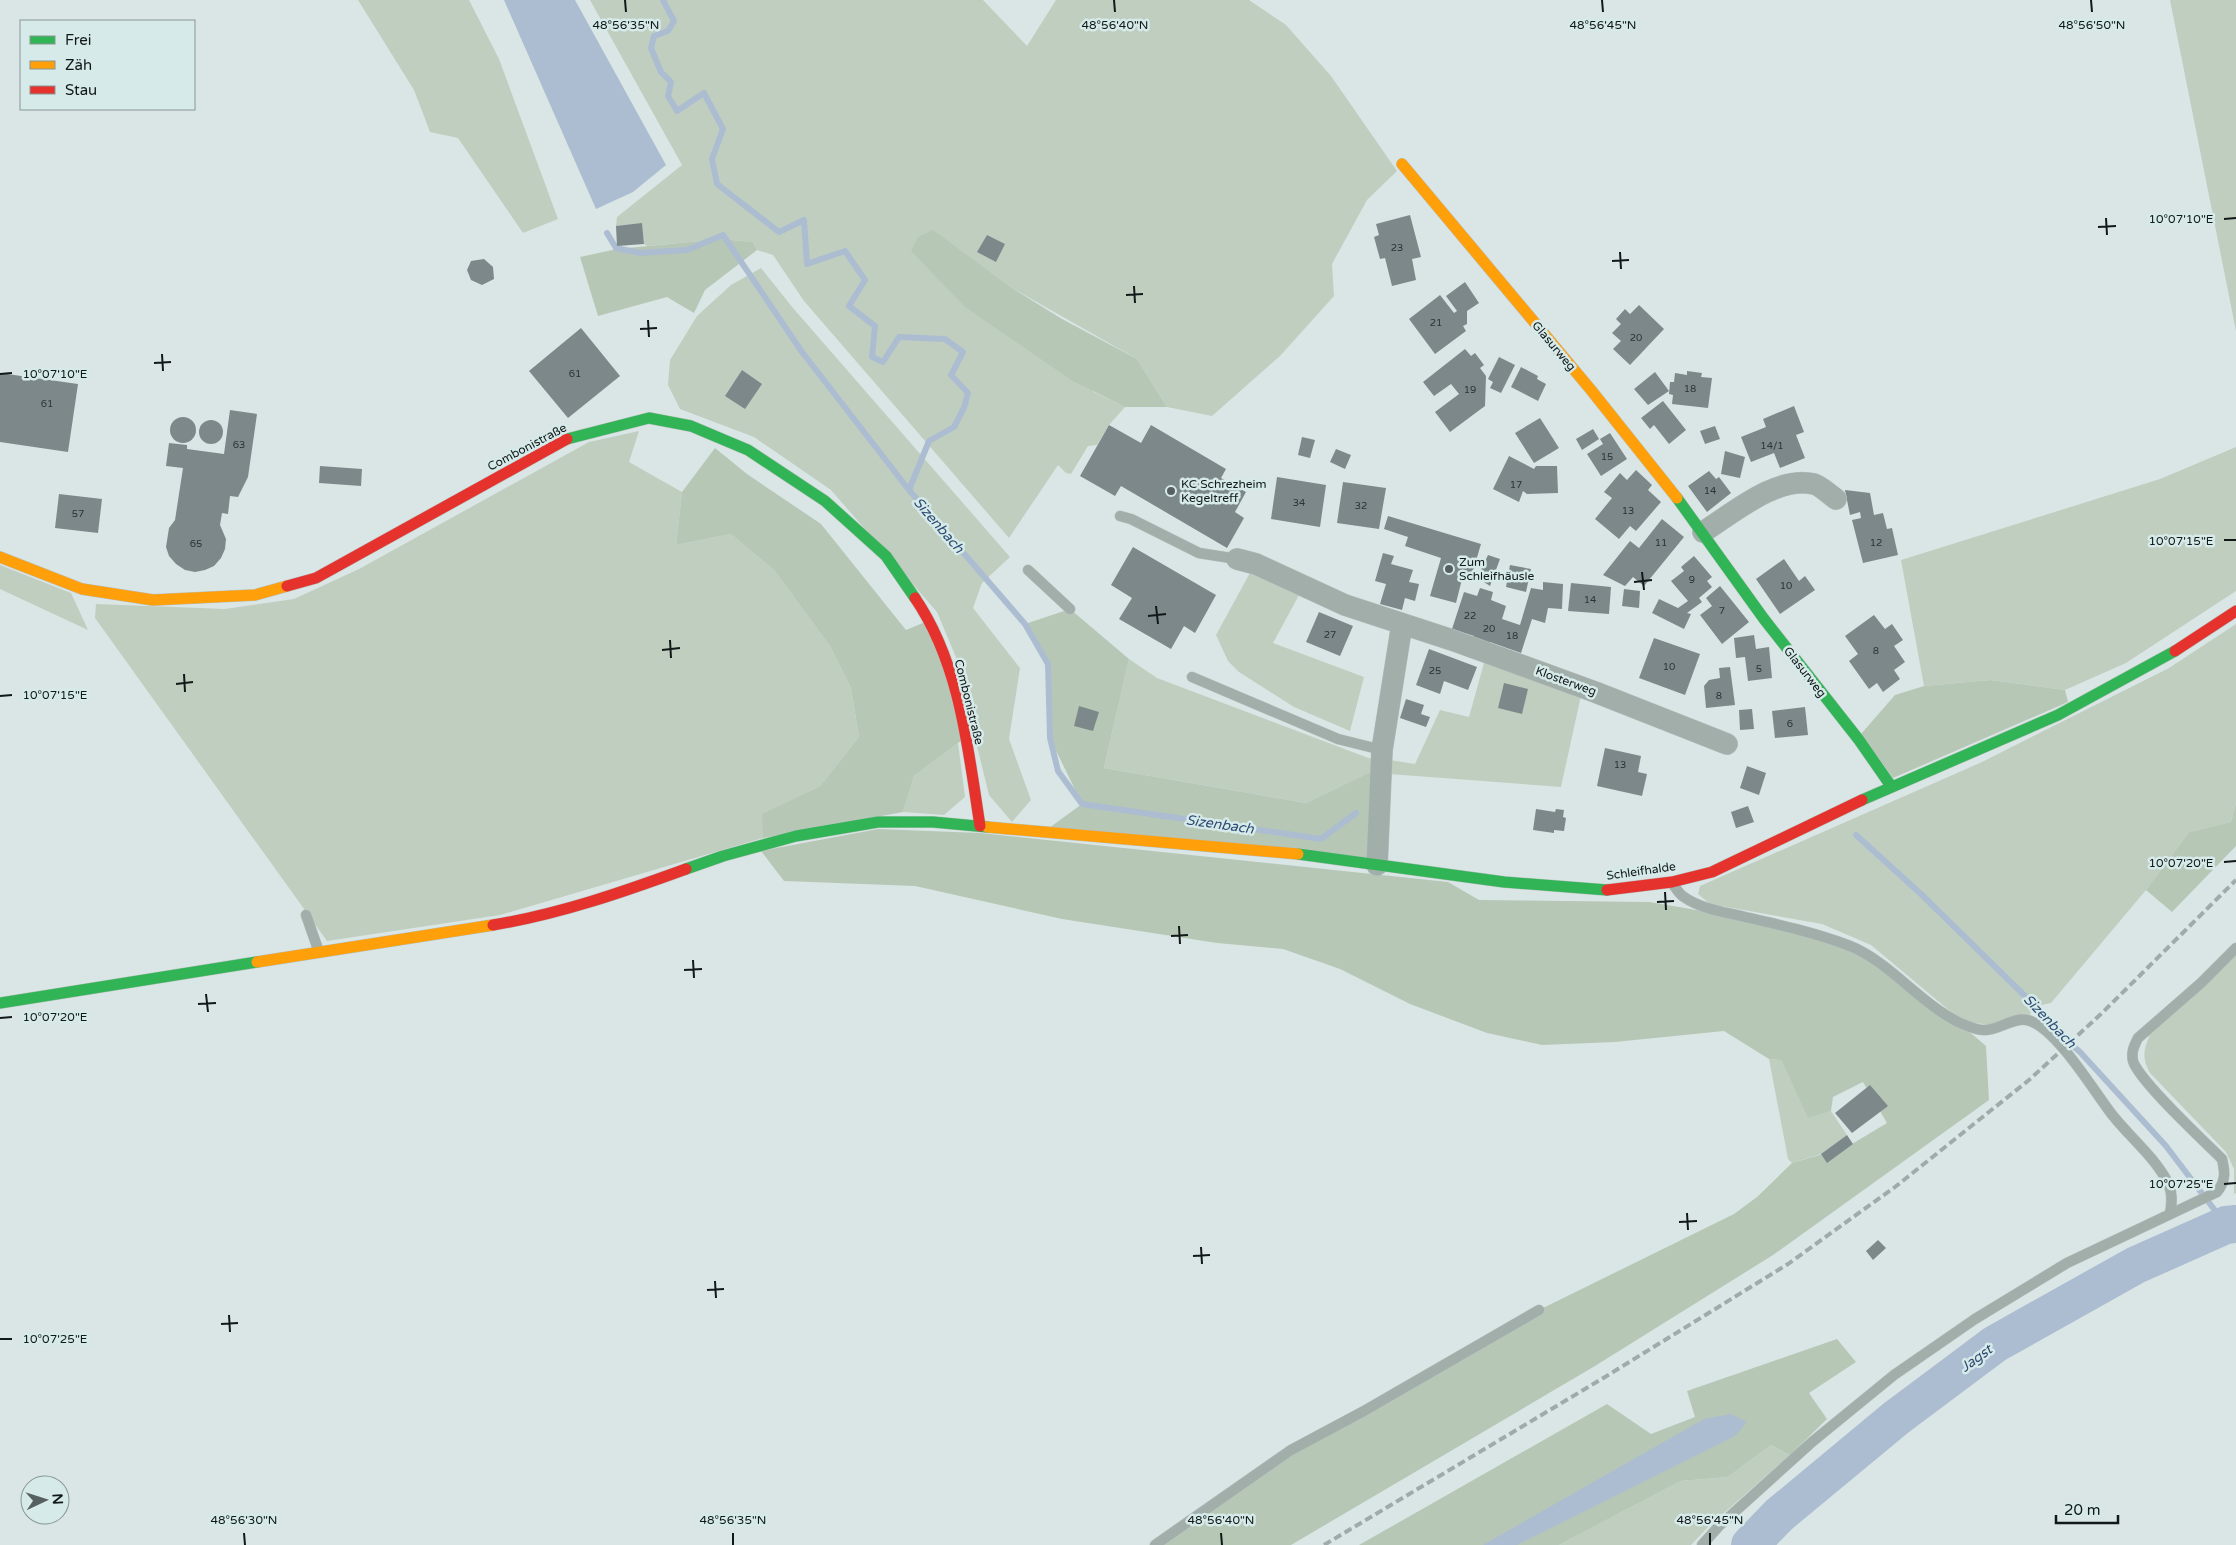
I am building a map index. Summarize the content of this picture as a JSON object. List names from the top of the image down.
{
  "streets": {
    "main road": ["Glasurweg", "Combonistraße", "Schleifhalde"],
    "street": ["Klosterweg"]
  },
  "crossings": [
    ["Glasurweg", "Schleifhalde"],
    ["Combonistraße", "Schleifhalde"]
  ],
  "water": ["Sizenbach", "Jagst"],
  "places": ["KC Schrezheim Kegeltreff", "Zum Schleifhäusle"],
  "house_numbers": [
    "23",
    "21",
    "20",
    "61",
    "18",
    "19",
    "61",
    "63",
    "14/1",
    "15",
    "17",
    "14",
    "34",
    "32",
    "13",
    "57",
    "11",
    "12",
    "65",
    "9",
    "10",
    "14",
    "7",
    "22",
    "20",
    "27",
    "18",
    "8",
    "10",
    "5",
    "25",
    "8",
    "6",
    "13"
  ],
  "legend": ["Frei", "Zäh", "Stau"],
  "scale_bar": "20 m",
  "north": "right",
  "coordinates": [
    "48°56'35\"N",
    "48°56'40\"N",
    "48°56'45\"N",
    "48°56'50\"N",
    "10°07'10\"E",
    "10°07'15\"E",
    "10°07'20\"E",
    "10°07'25\"E",
    "48°56'30\"N"
  ]
}
